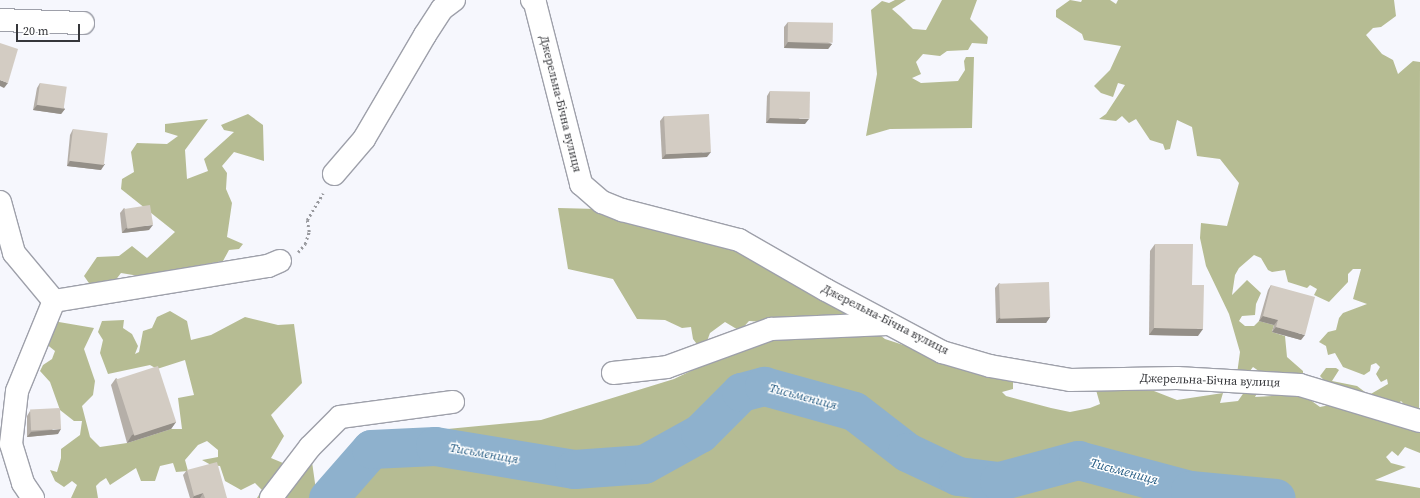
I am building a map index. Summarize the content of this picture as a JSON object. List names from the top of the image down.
{
  "streets": {
    "street": ["Джерельна-Бічна вулиця"]
  },
  "water": ["Тисьмениця"],
  "scale_bar": "20 m"
}
